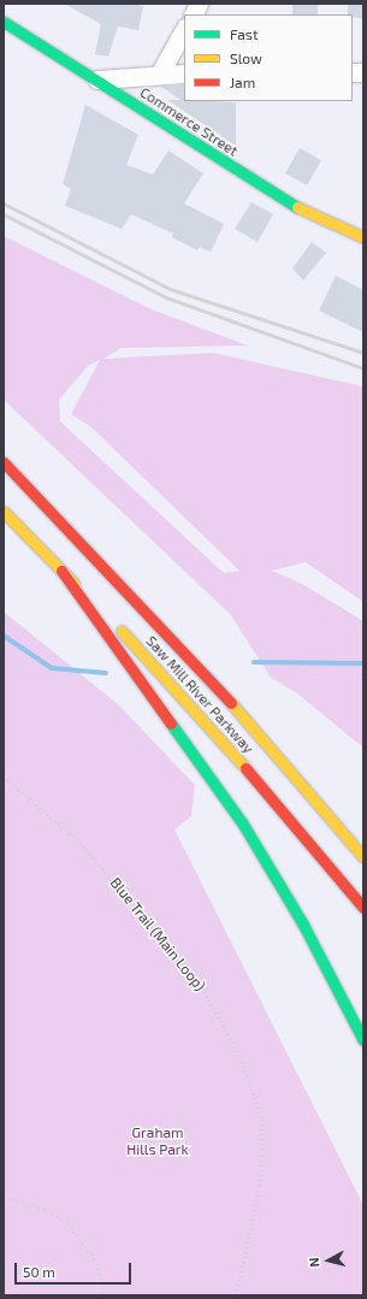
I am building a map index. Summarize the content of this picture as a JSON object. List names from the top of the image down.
{
  "streets": {
    "main road": ["Commerce Street", "Saw Mill River Parkway"],
    "path": ["Blue Trail (Main Loop)"]
  },
  "parks": ["Graham Hills Park"],
  "legend": ["Fast", "Slow", "Jam"],
  "scale_bar": "50 m",
  "north": "left"
}
